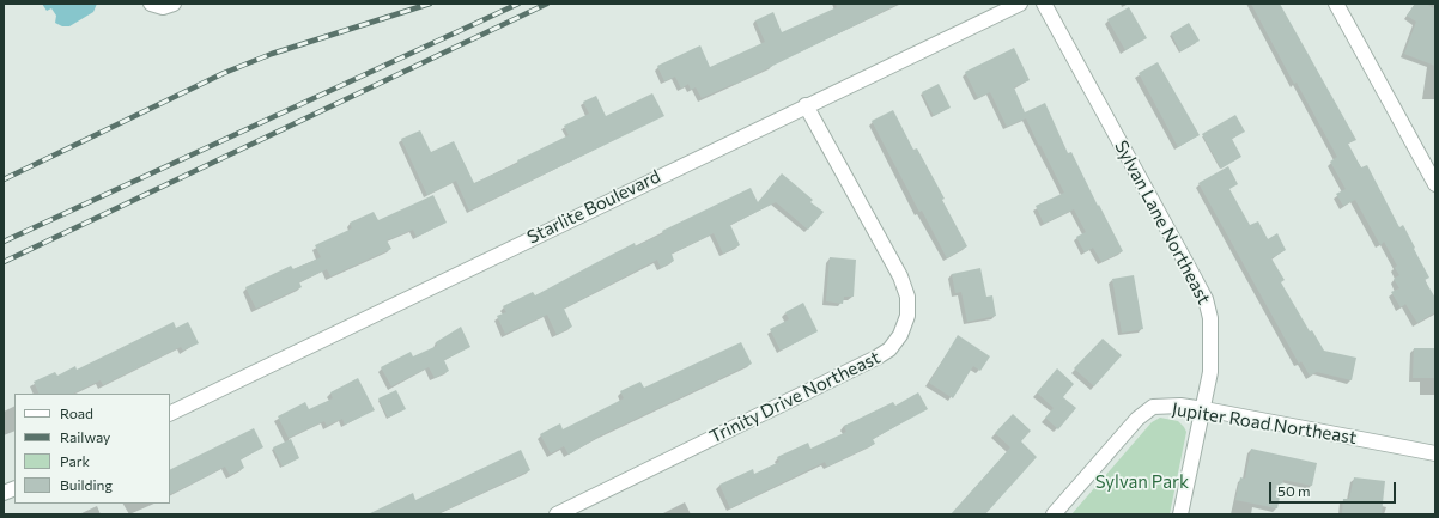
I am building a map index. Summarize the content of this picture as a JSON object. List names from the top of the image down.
{
  "streets": {
    "street": [
      "Starlite Boulevard",
      "Sylvan Lane Northeast",
      "Trinity Drive Northeast",
      "Jupiter Road Northeast"
    ]
  },
  "crossings": [
    ["Starlite Boulevard", "Trinity Drive Northeast"],
    ["Sylvan Lane Northeast", "Jupiter Road Northeast"]
  ],
  "parks": ["Sylvan Park"],
  "legend": [
    "Road",
    "Railway",
    "Park",
    "Building"
  ],
  "scale_bar": "50 m"
}
